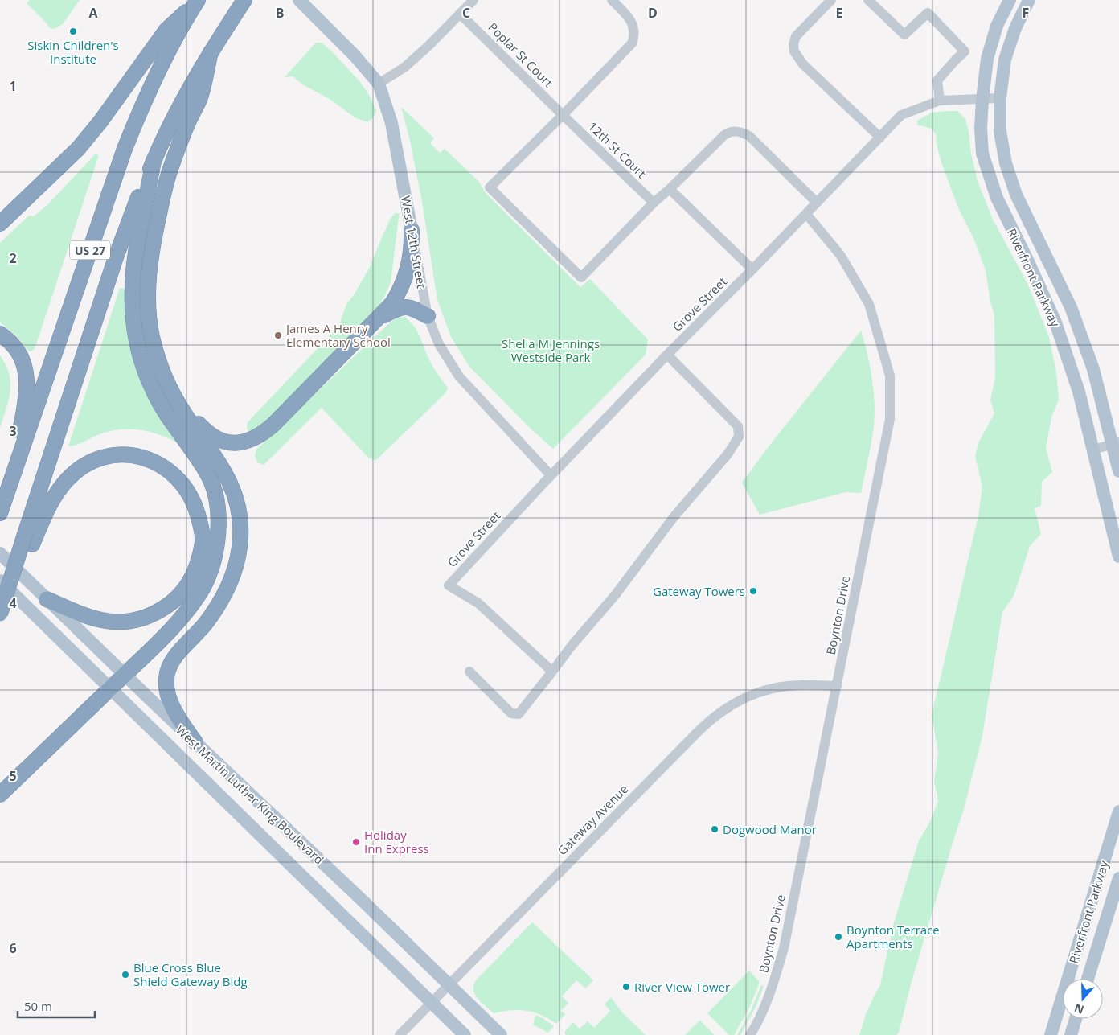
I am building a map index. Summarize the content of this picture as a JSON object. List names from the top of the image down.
{
  "streets": {
    "highway": ["US 27"],
    "main road": ["West 12th Street", "Riverfront Parkway", "West Martin Luther King Boulevard"],
    "street": [
      "Poplar St Court",
      "12th St Court",
      "Grove Street",
      "Boynton Drive",
      "Gateway Avenue"
    ]
  },
  "crossings": [
    ["Poplar St Court", "12th St Court"],
    ["West 12th Street", "Grove Street"],
    ["Riverfront Parkway", "Grove Street"],
    ["Grove Street", "Boynton Drive"],
    ["Boynton Drive", "Gateway Avenue"],
    ["West Martin Luther King Boulevard", "Gateway Avenue"]
  ],
  "parks": ["Shelia M Jennings Westside Park"],
  "places": [
    "Siskin Children's Institute",
    "James A Henry Elementary School",
    "Gateway Towers",
    "Dogwood Manor",
    "Holiday Inn Express",
    "Boynton Terrace Apartments",
    "Blue Cross Blue Shield Gateway Bldg",
    "River View Tower"
  ],
  "scale_bar": "50 m",
  "north": "bottom",
  "grid": {
    "columns": [
      "A",
      "B",
      "C",
      "D",
      "E",
      "F"
    ],
    "rows": [
      "1",
      "2",
      "3",
      "4",
      "5",
      "6"
    ]
  }
}
